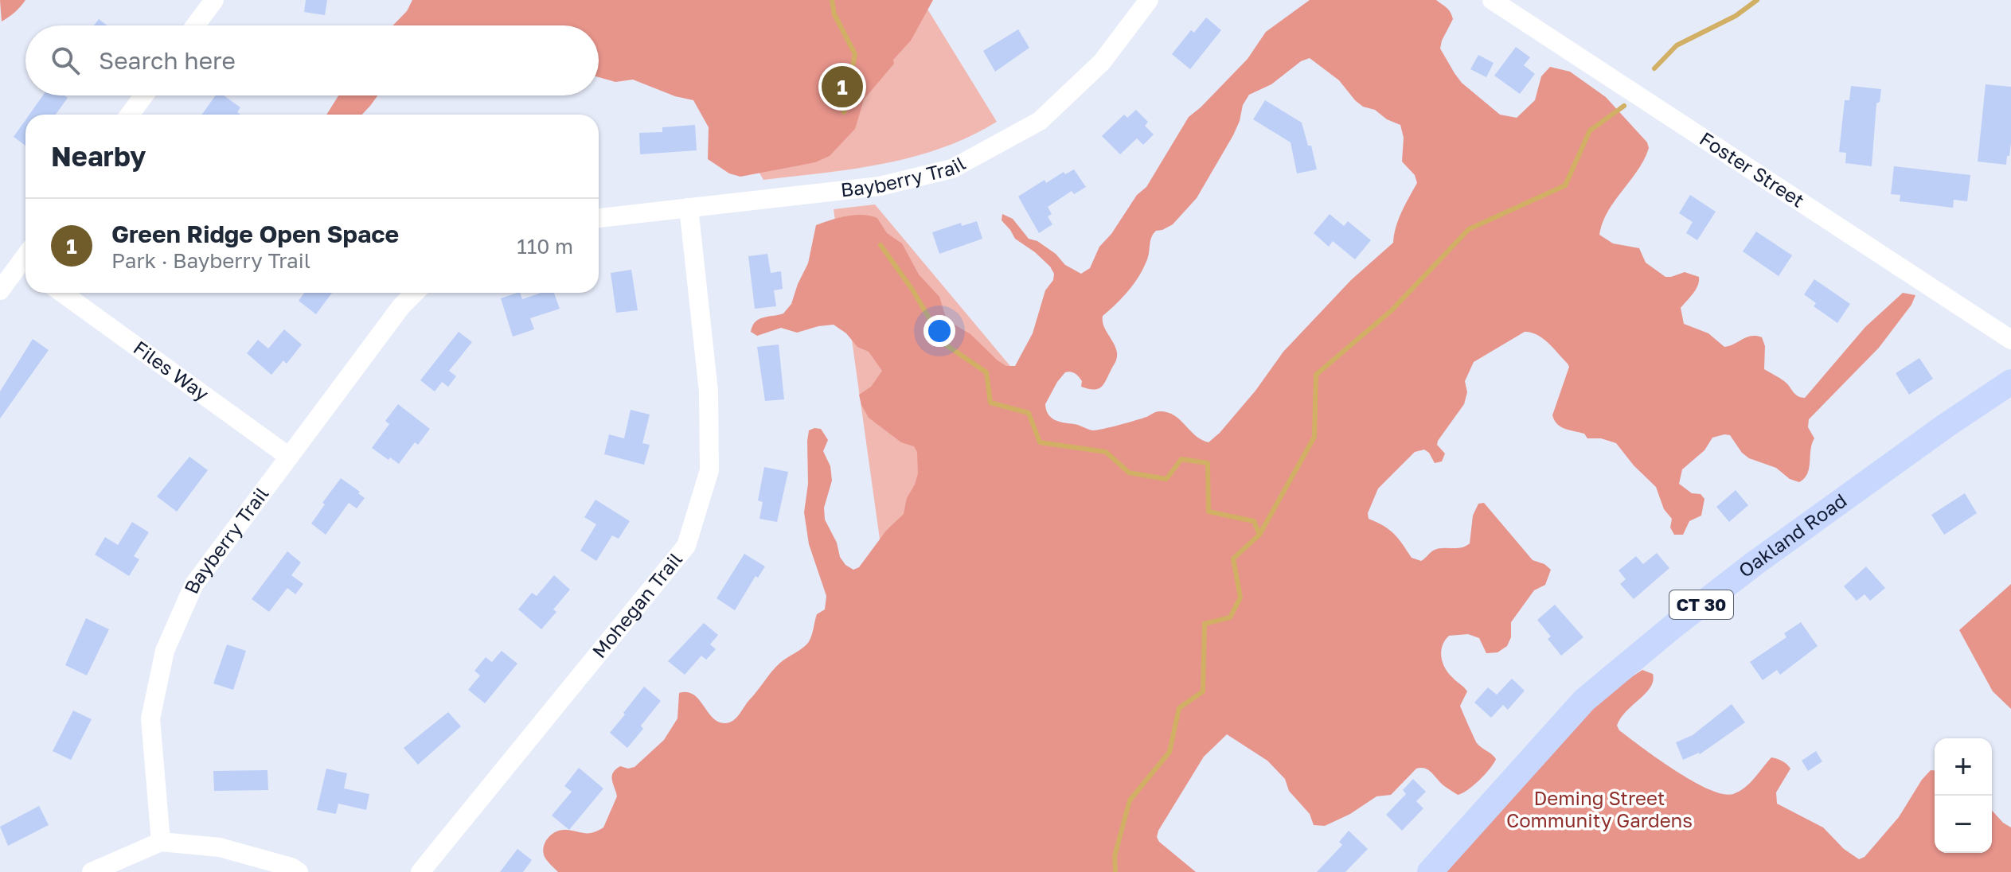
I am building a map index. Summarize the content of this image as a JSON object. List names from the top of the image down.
{
  "streets": {
    "main road": ["Oakland Road", "CT 30"],
    "street": [
      "Foster Street",
      "Bayberry Trail",
      "Files Way",
      "Mohegan Trail"
    ]
  },
  "crossings": [
    ["Bayberry Trail", "Files Way"],
    ["Bayberry Trail", "Mohegan Trail"]
  ],
  "parks": ["Deming Street Community Gardens"],
  "page": {
    "search": "Search here",
    "pins": "1",
    "heading": "Nearby",
    "list": [
      {
        "mark": "1",
        "name": "Green Ridge Open Space",
        "note": "Park · Bayberry Trail",
        "value": "110 m"
      }
    ],
    "map_buttons": ["+", "−"]
  }
}
